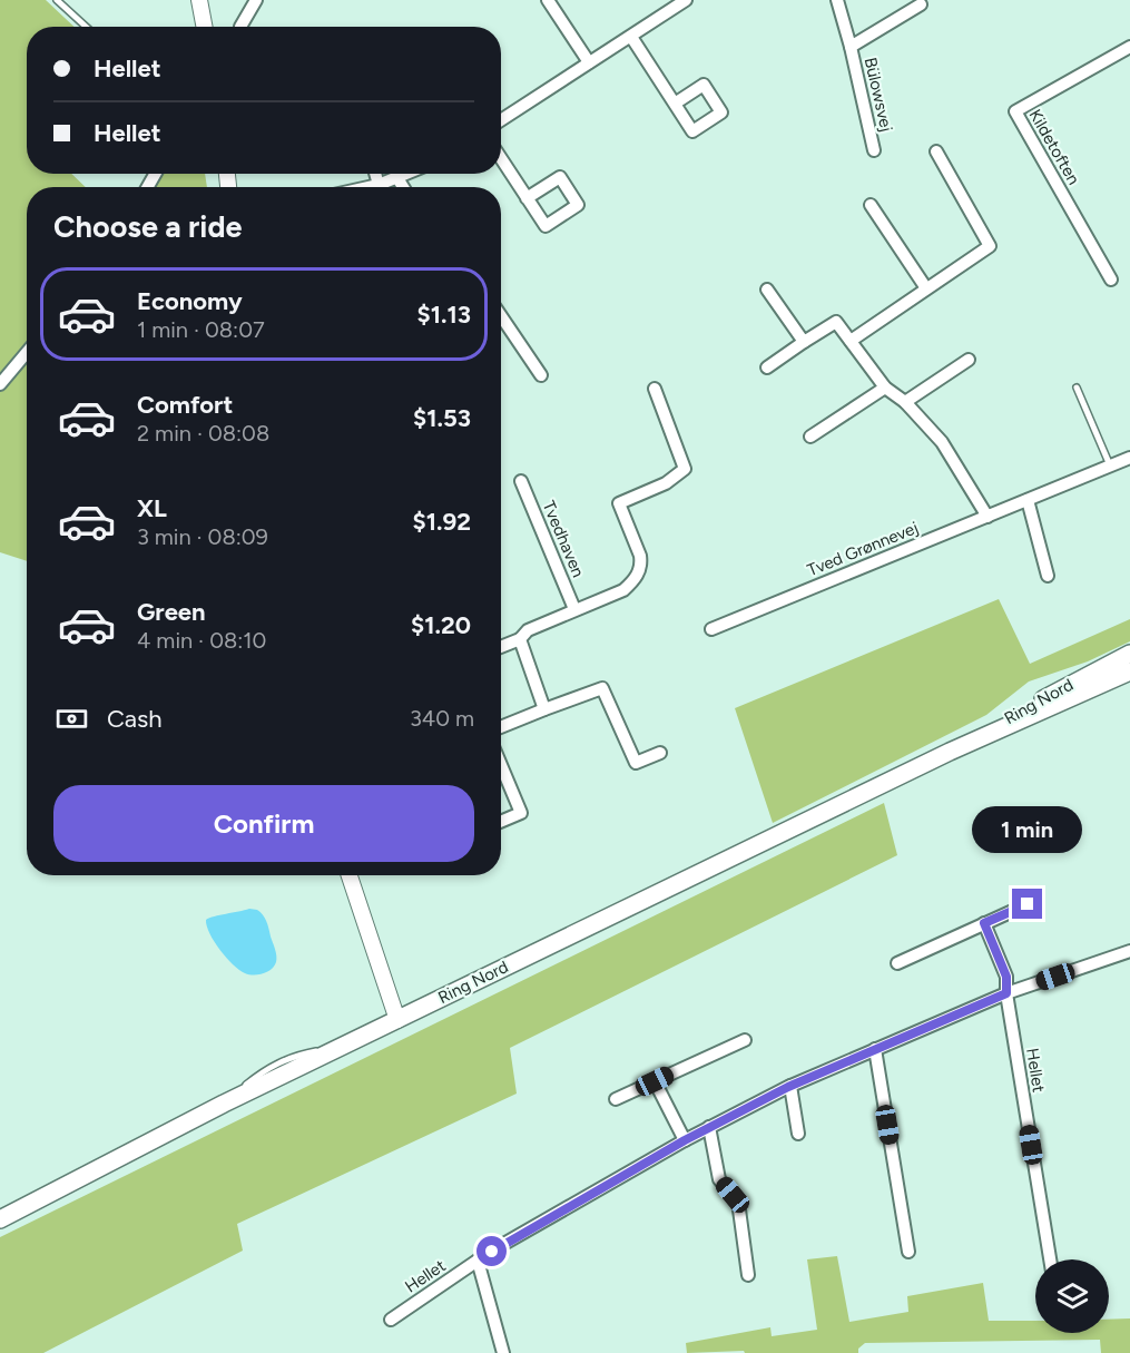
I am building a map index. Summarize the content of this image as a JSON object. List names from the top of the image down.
{
  "streets": {
    "main road": ["Ring Nord"],
    "street": [
      "Bülowsvej",
      "Kildetoften",
      "Tvedhaven",
      "Tved Grønnevej",
      "Hellet"
    ]
  },
  "page": {
    "banner": ["Hellet", "Hellet"],
    "heading": "Choose a ride",
    "list": [
      {
        "name": "Economy",
        "note": "1 min · 08:07",
        "value": "$1.13"
      },
      {
        "name": "Comfort",
        "note": "2 min · 08:08",
        "value": "$1.53"
      },
      {
        "name": "XL",
        "note": "3 min · 08:09",
        "value": "$1.92"
      },
      {
        "name": "Green",
        "note": "4 min · 08:10",
        "value": "$1.20"
      }
    ],
    "pay": ["Cash", "340 m"],
    "buttons": "Confirm",
    "bubble": "1 min"
  }
}
